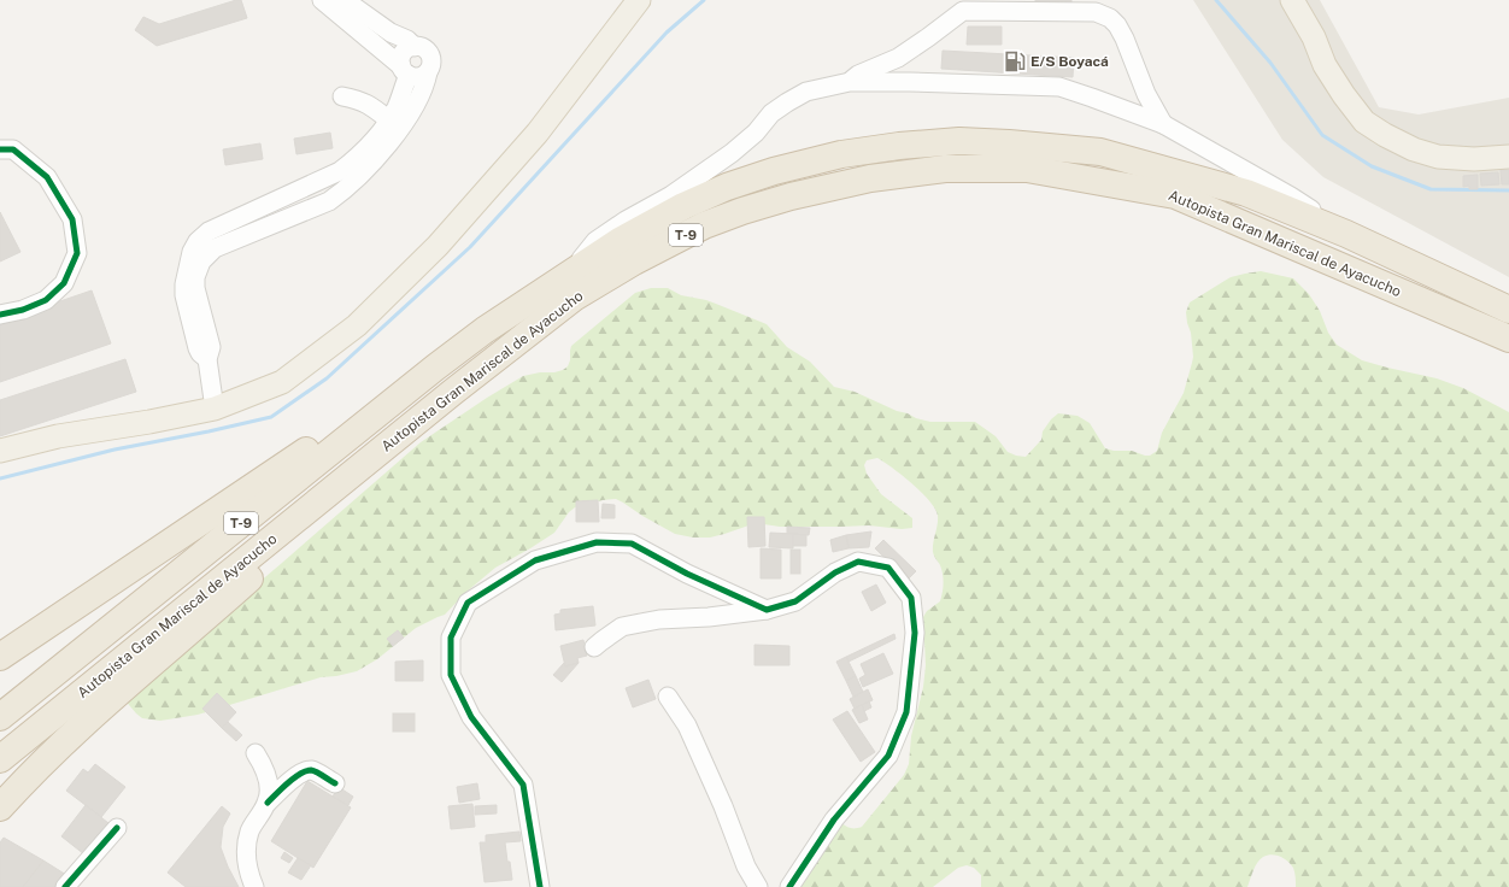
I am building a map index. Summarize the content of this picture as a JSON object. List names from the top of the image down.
{
  "streets": {
    "highway": ["T-9", "Autopista Gran Mariscal de Ayacucho"]
  },
  "places": {
    "fuel station": ["E/S Boyacá"]
  }
}
